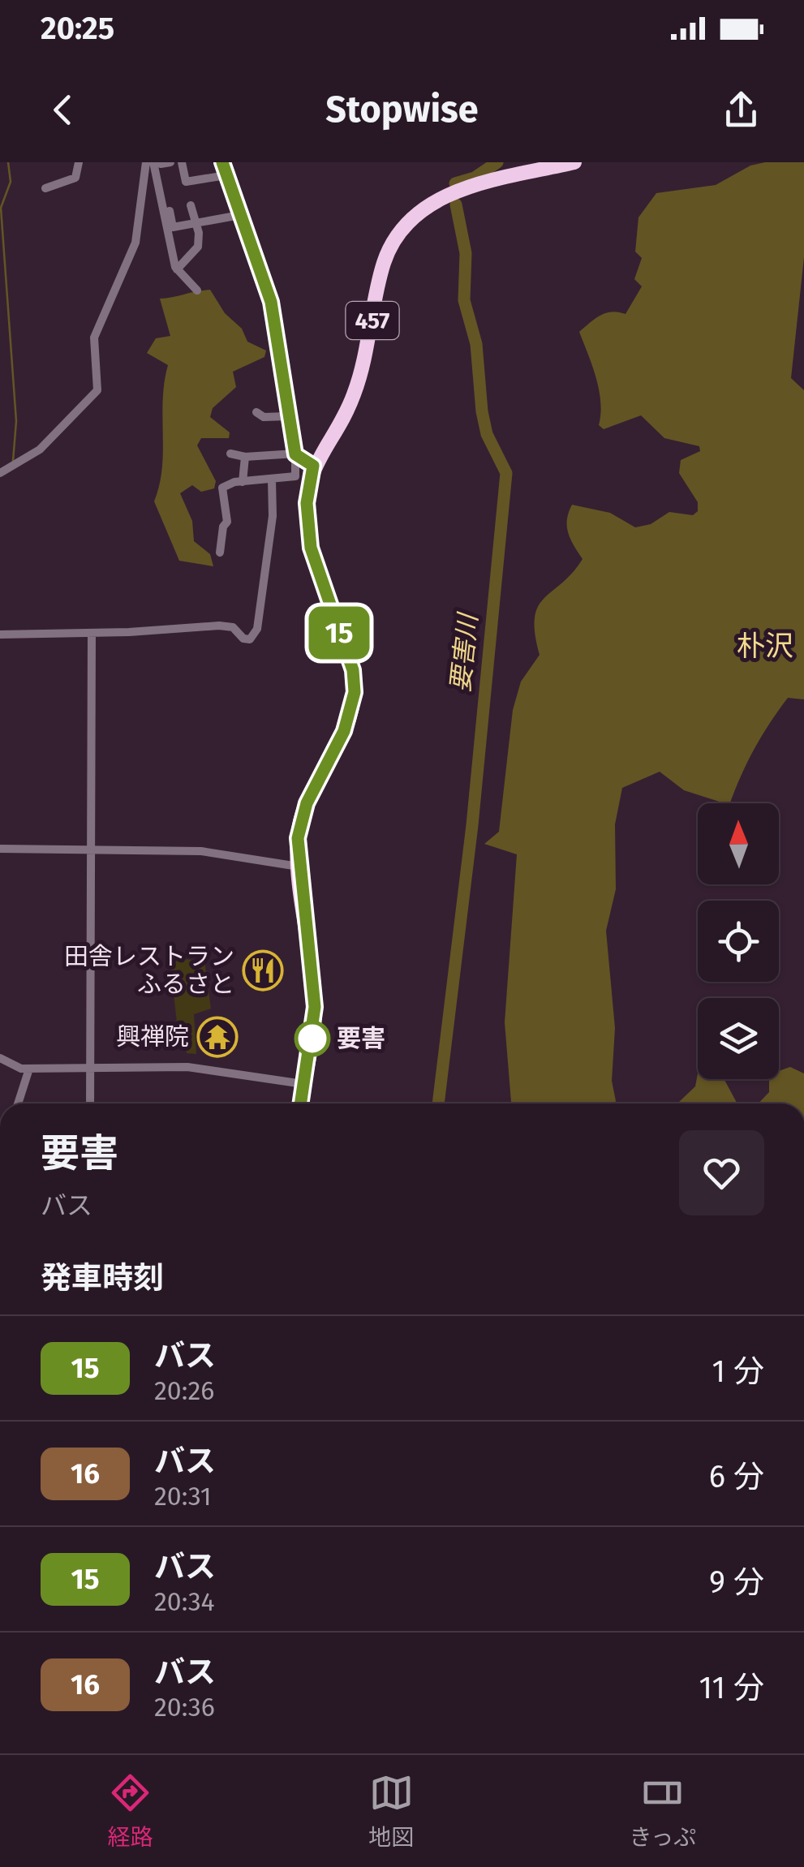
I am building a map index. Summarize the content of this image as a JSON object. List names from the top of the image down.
{
  "streets": {
    "highway": ["457"]
  },
  "districts": ["朴沢"],
  "water": ["要害川"],
  "places": {
    "restaurant": ["田舎レストラン ふるさと"],
    "temple": ["興禅院"],
    "other": ["要害"]
  },
  "lines": ["bus line 15"],
  "north": "top",
  "page": {
    "status": "20:25",
    "header": "Stopwise",
    "on_map": "15",
    "heading": [
      ["要害", "バス"],
      "発車時刻"
    ],
    "list": [
      {
        "mark": "15",
        "name": "バス",
        "note": "20:26",
        "value": "1 分"
      },
      {
        "mark": "16",
        "name": "バス",
        "note": "20:31",
        "value": "6 分"
      },
      {
        "mark": "15",
        "name": "バス",
        "note": "20:34",
        "value": "9 分"
      },
      {
        "mark": "16",
        "name": "バス",
        "note": "20:36",
        "value": "11 分"
      }
    ],
    "tabs": ["経路", "地図", "きっぷ"]
  }
}
